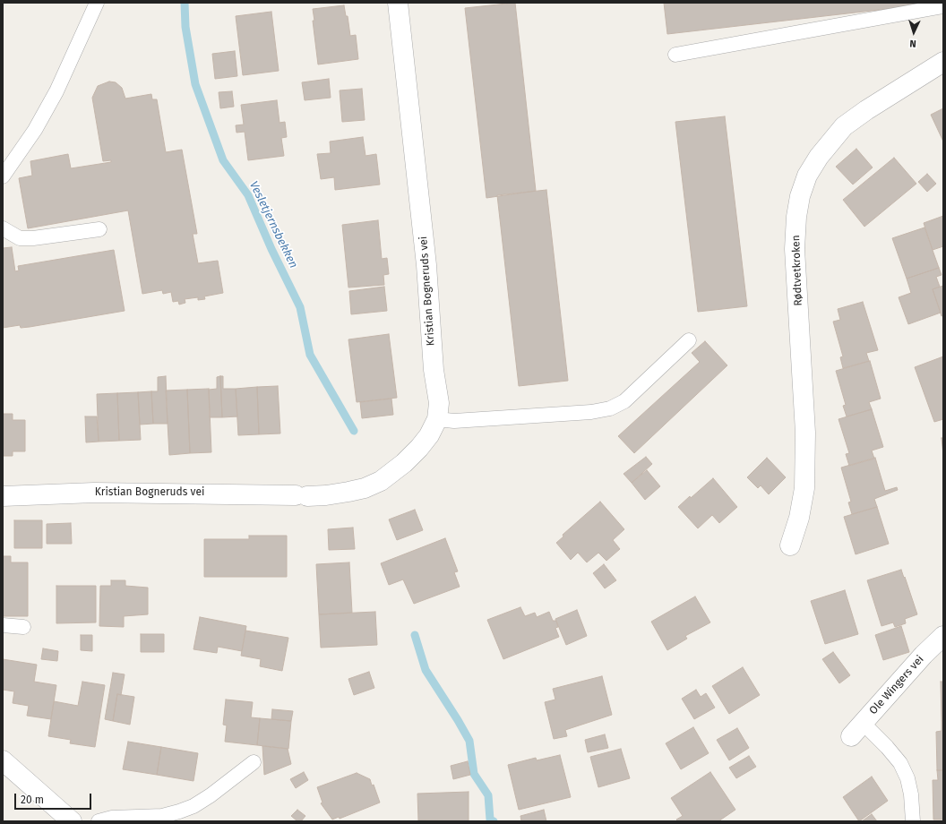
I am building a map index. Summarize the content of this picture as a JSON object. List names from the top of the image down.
{
  "streets": {
    "street": ["Rødtvetkroken", "Kristian Bogneruds vei", "Ole Wingers vei"]
  },
  "water": ["Vesletjernsbekken"],
  "scale_bar": "20 m",
  "north": "bottom"
}
